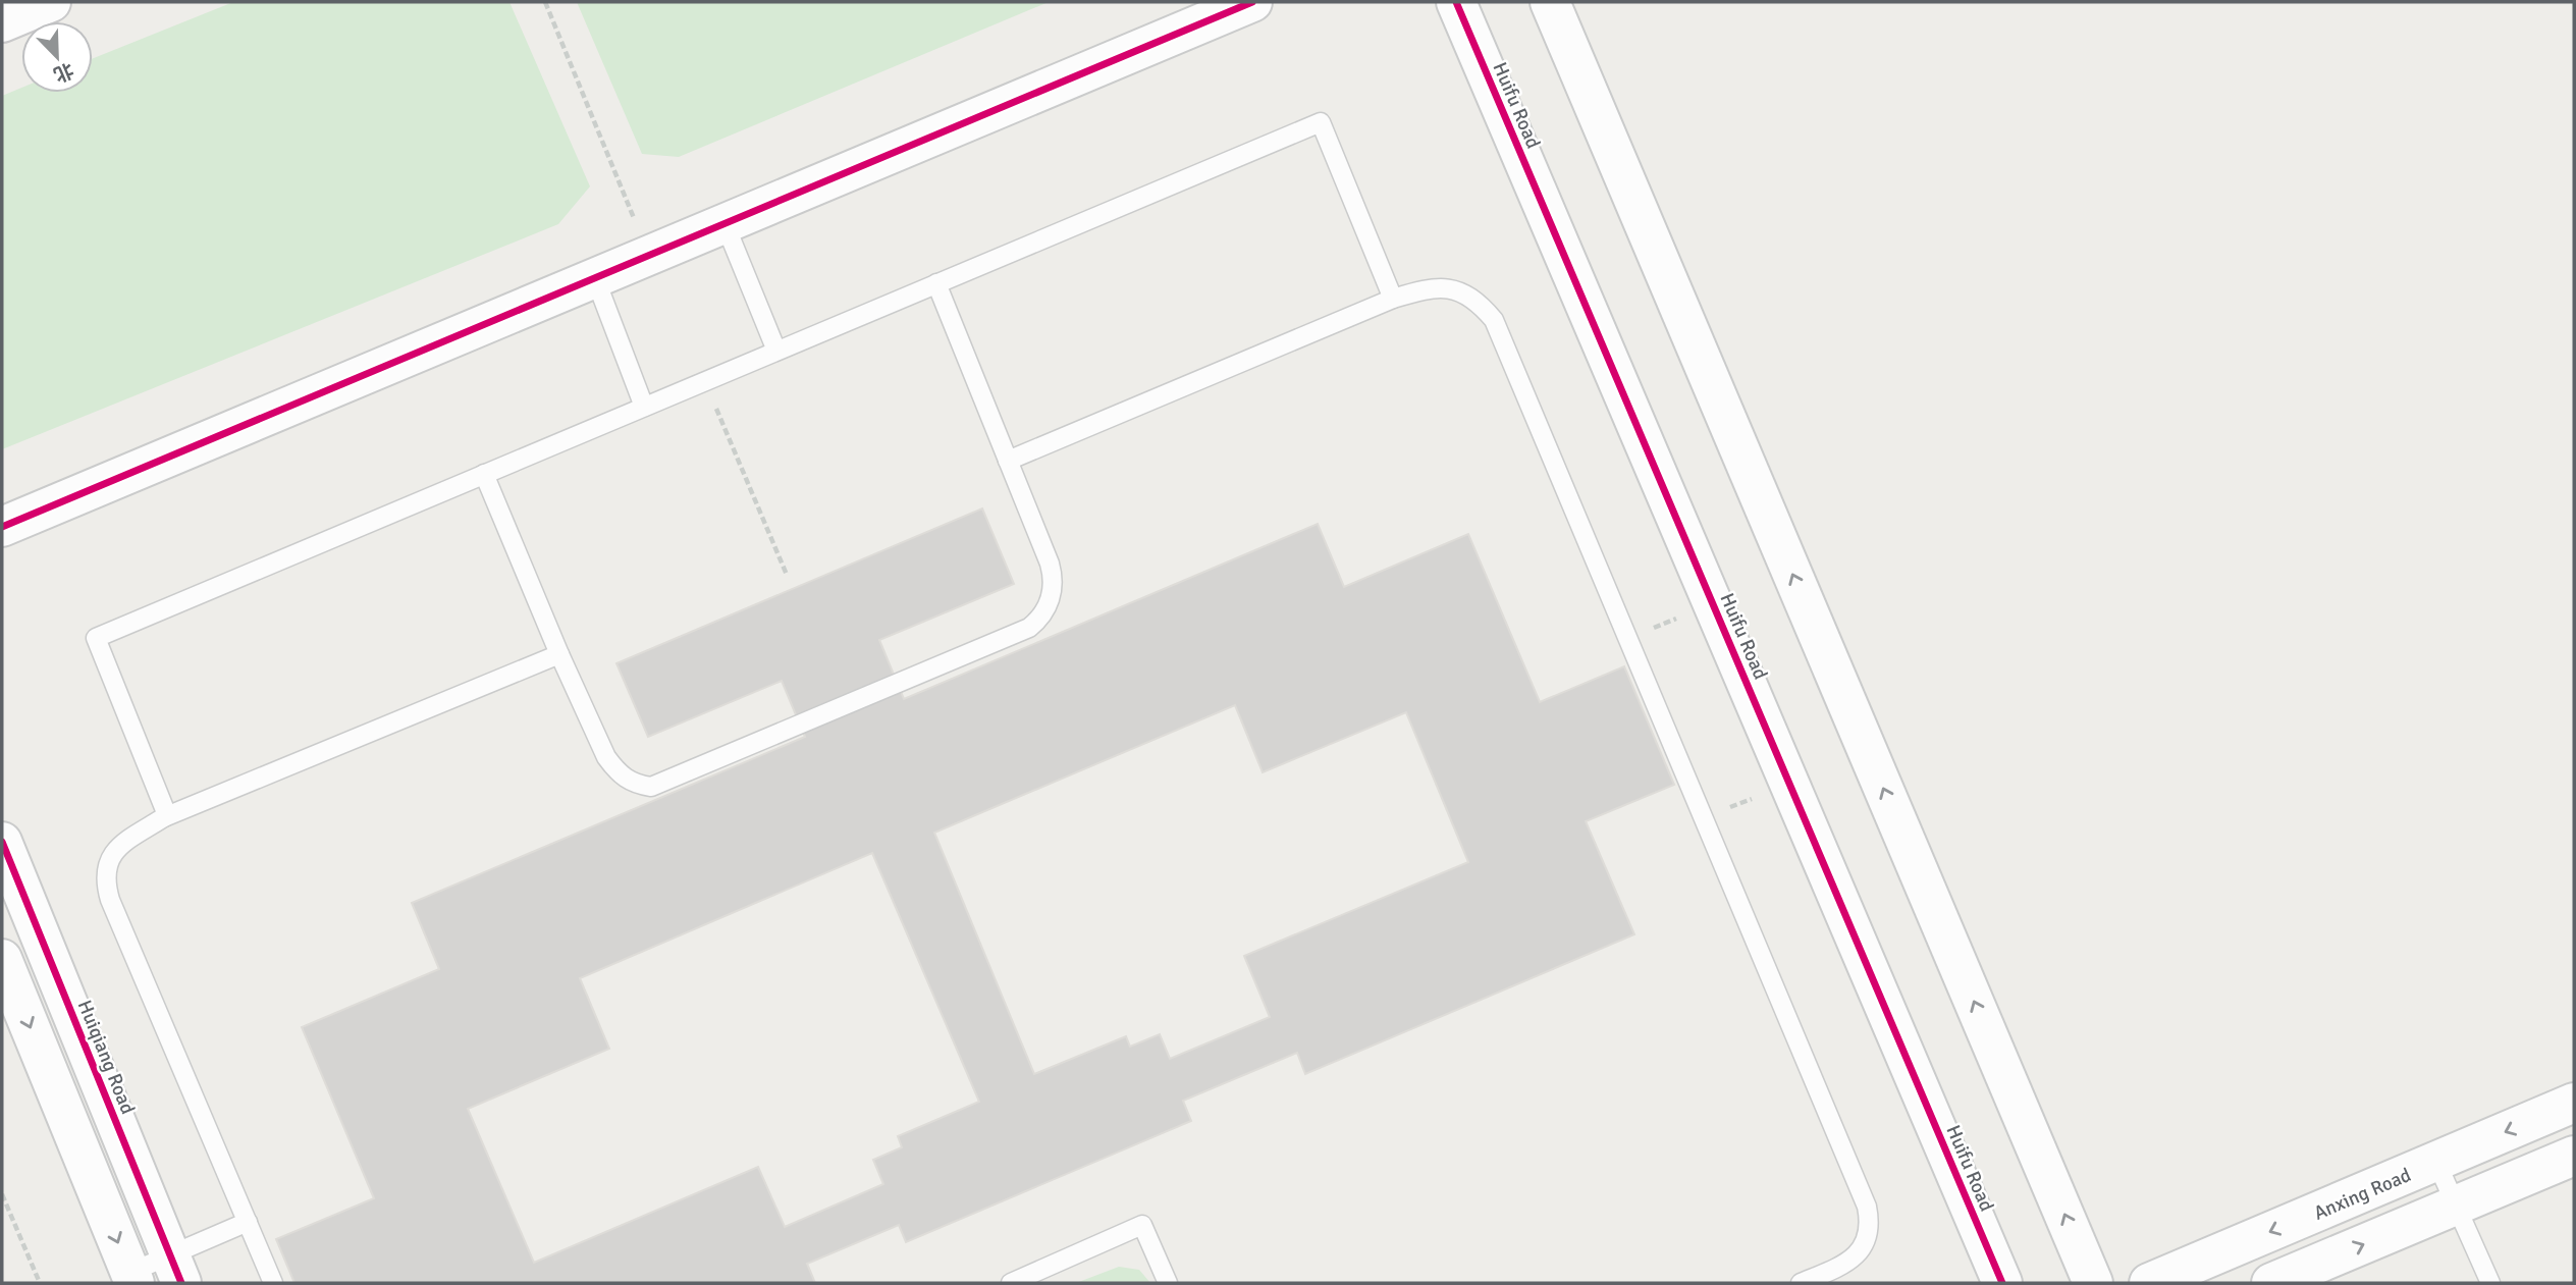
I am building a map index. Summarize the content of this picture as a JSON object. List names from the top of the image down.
{
  "streets": {
    "street": ["Huifu Road", "Huiqiang Road", "Anxing Road"]
  },
  "north": "bottom right"
}
